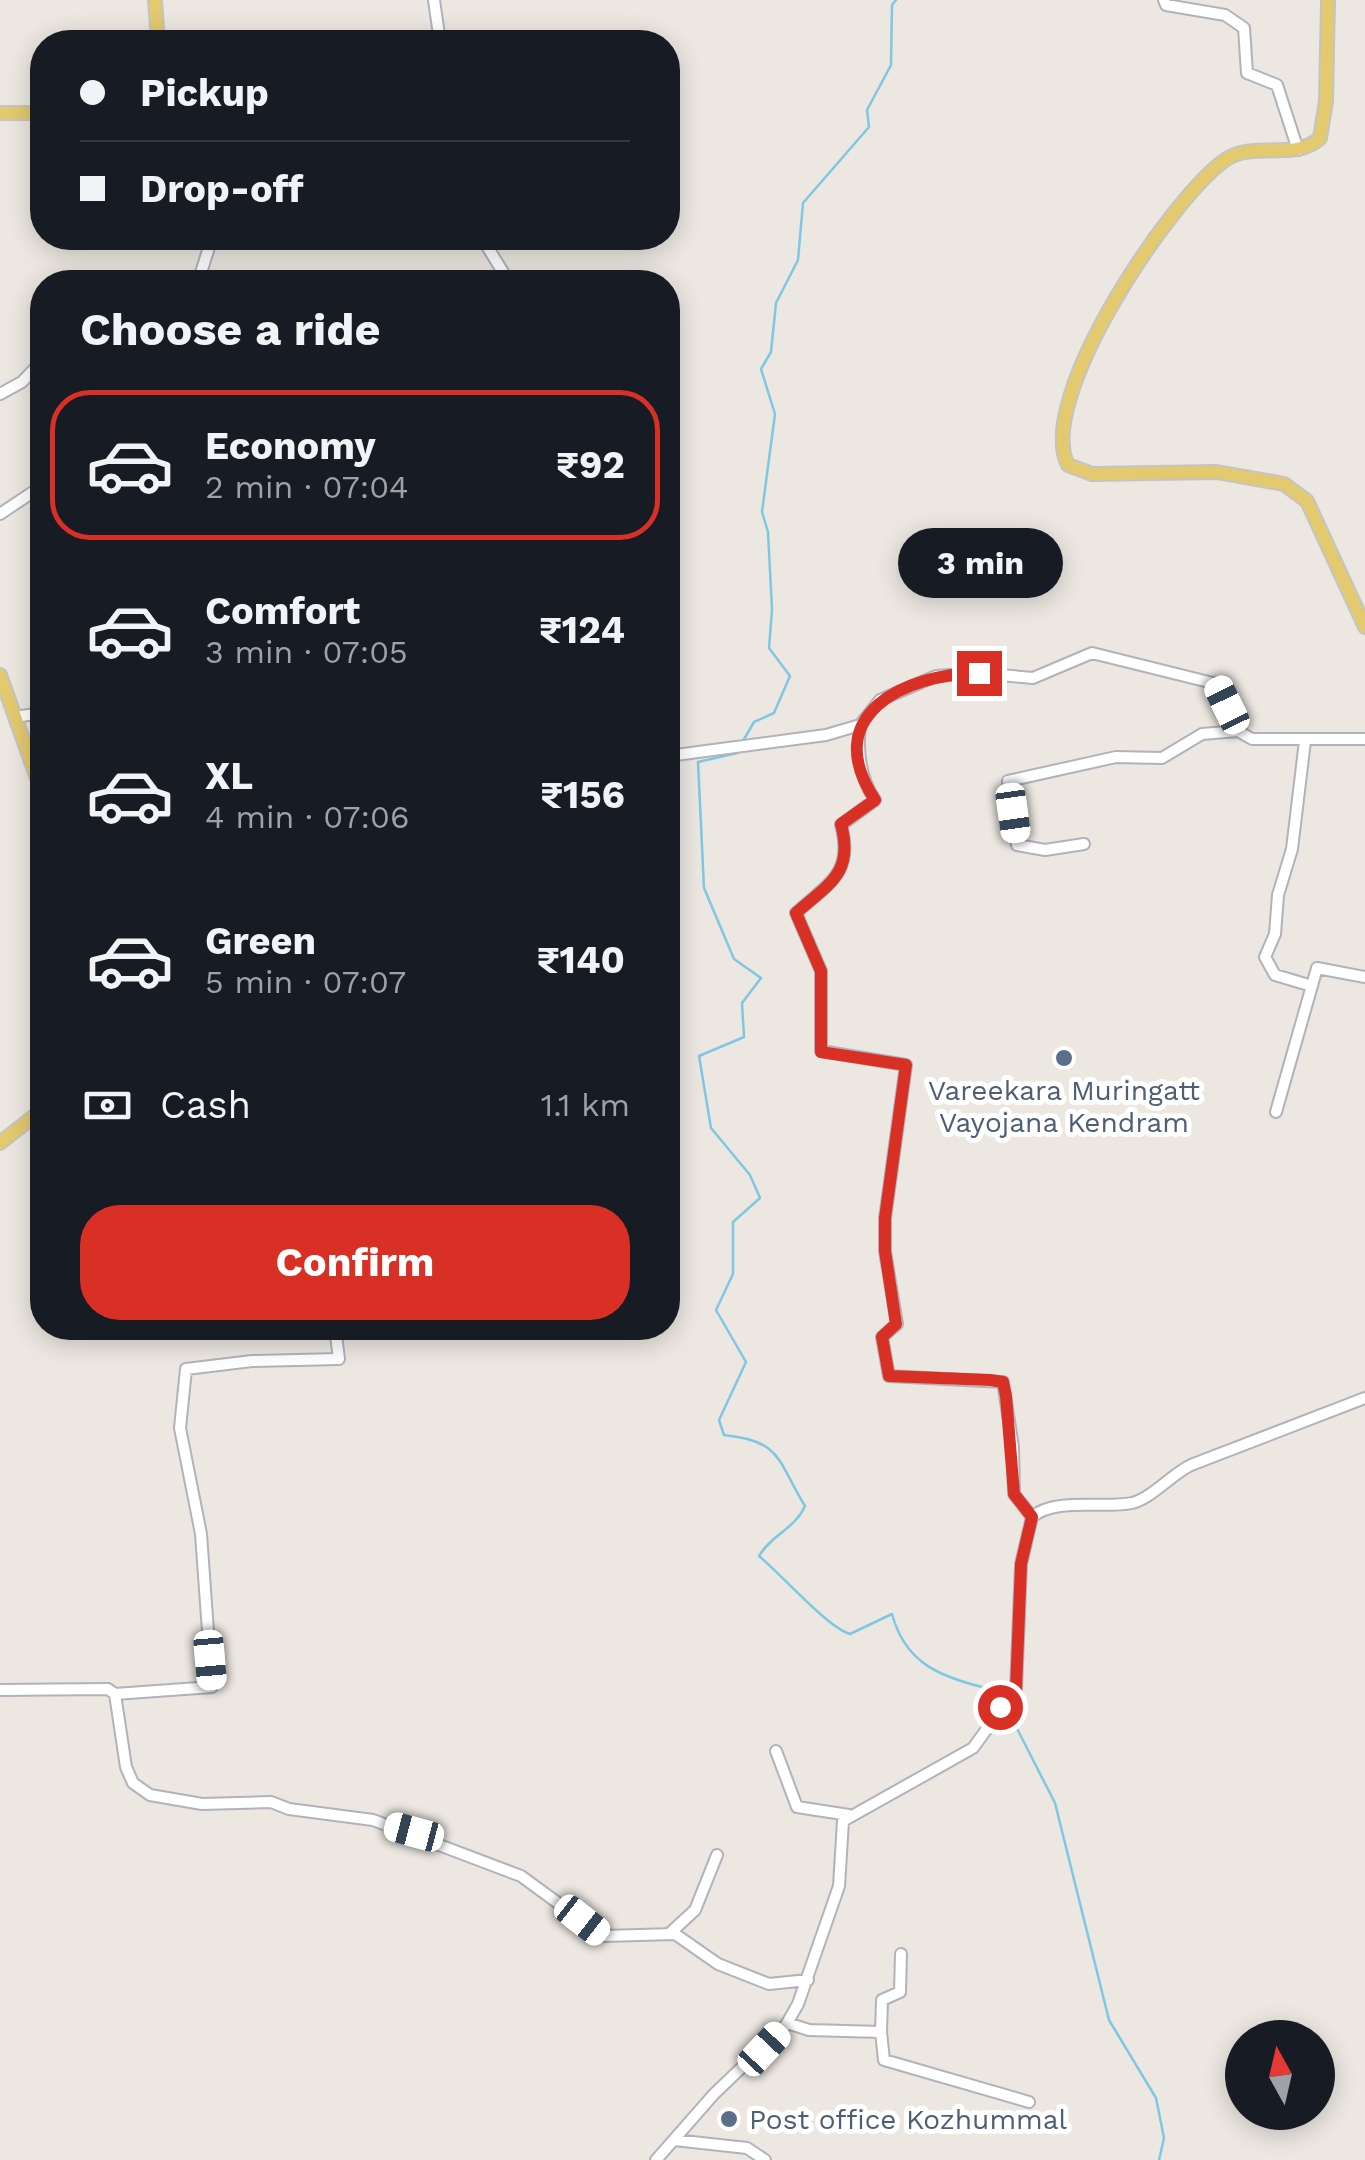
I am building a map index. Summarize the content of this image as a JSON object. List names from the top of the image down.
{
  "places": ["Vareekara Muringatt Vayojana Kendram", "Post office Kozhummal"],
  "north": "top",
  "page": {
    "banner": ["Pickup", "Drop-off"],
    "heading": "Choose a ride",
    "list": [
      {
        "name": "Economy",
        "note": "2 min · 07:04",
        "value": "₹92"
      },
      {
        "name": "Comfort",
        "note": "3 min · 07:05",
        "value": "₹124"
      },
      {
        "name": "XL",
        "note": "4 min · 07:06",
        "value": "₹156"
      },
      {
        "name": "Green",
        "note": "5 min · 07:07",
        "value": "₹140"
      }
    ],
    "bubble": "3 min",
    "pay": ["Cash", "1.1 km"],
    "buttons": "Confirm"
  }
}
